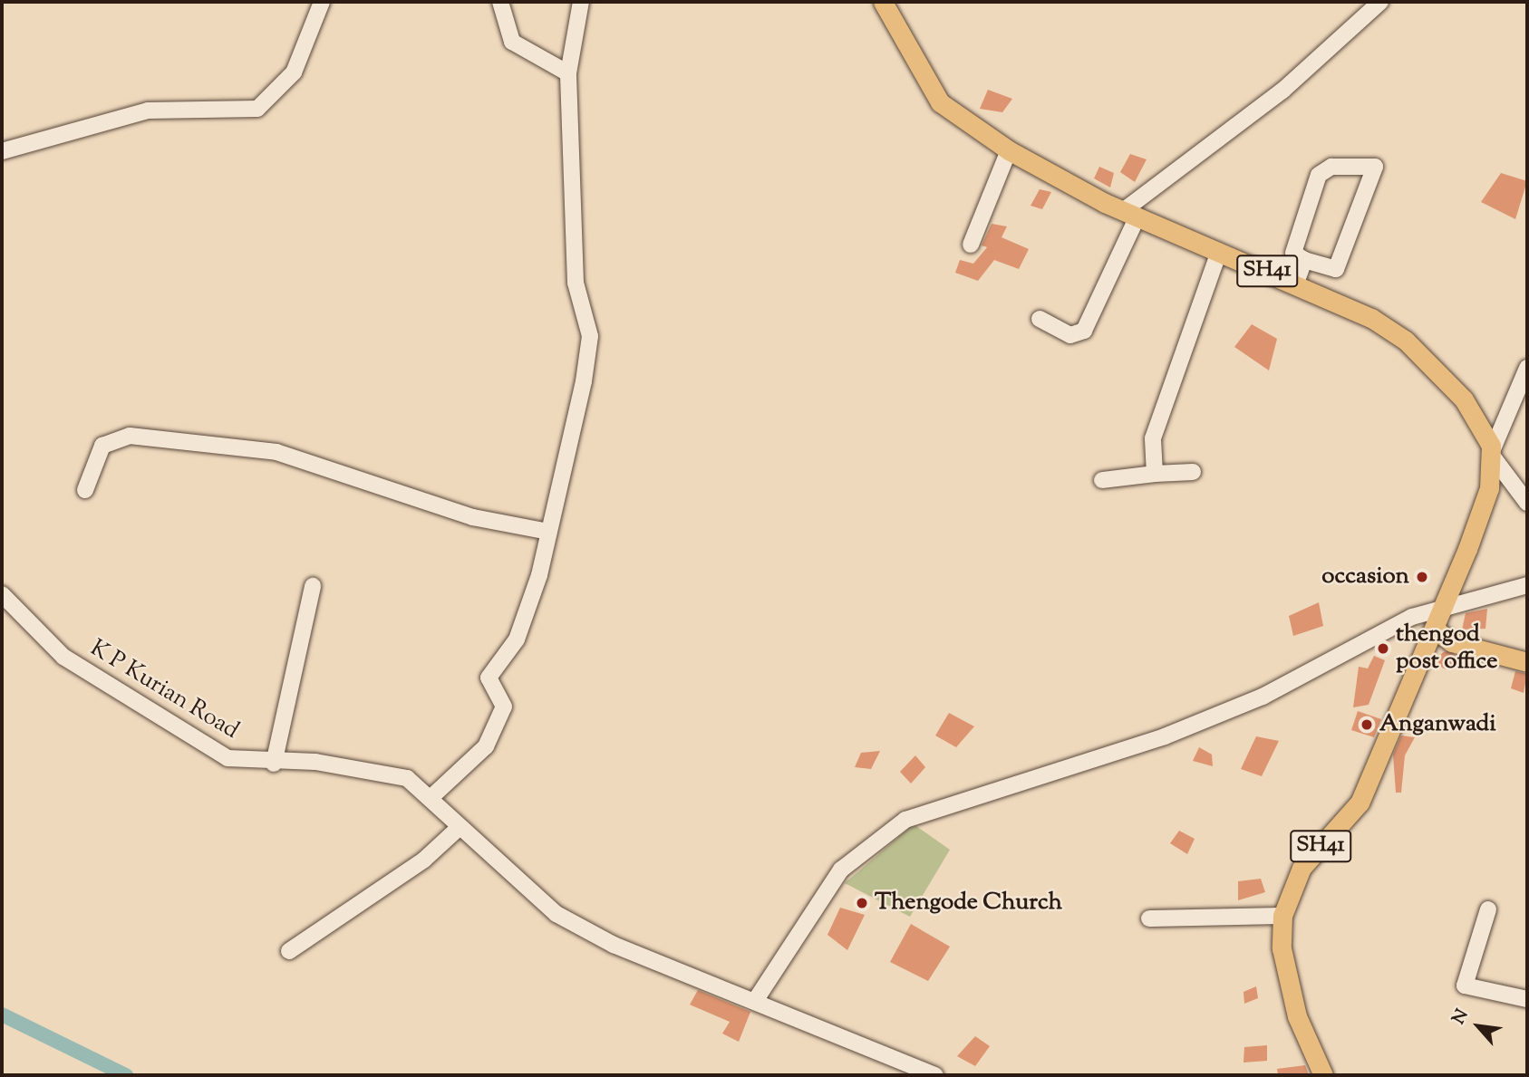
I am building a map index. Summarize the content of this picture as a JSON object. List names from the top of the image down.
{
  "streets": {
    "main road": ["SH41"],
    "street": ["K P Kurian Road"]
  },
  "places": [
    "occasion",
    "thengod post office",
    "Anganwadi",
    "Thengode Church"
  ],
  "north": "top left"
}
